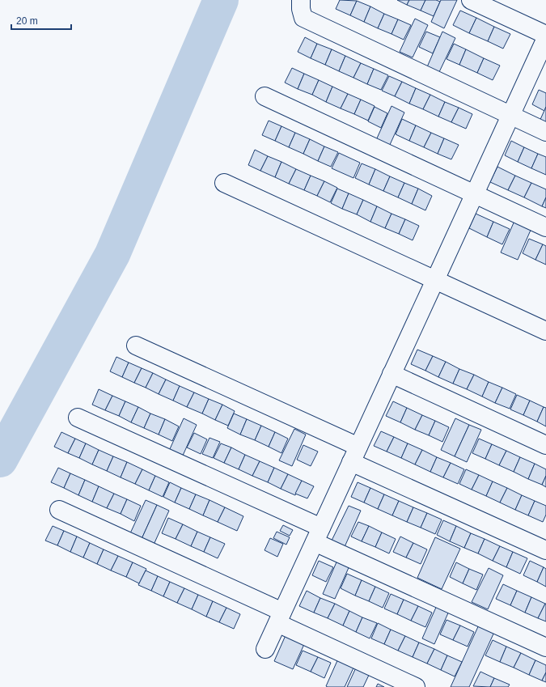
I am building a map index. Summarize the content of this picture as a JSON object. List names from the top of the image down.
{
  "scale_bar": "20 m"
}
